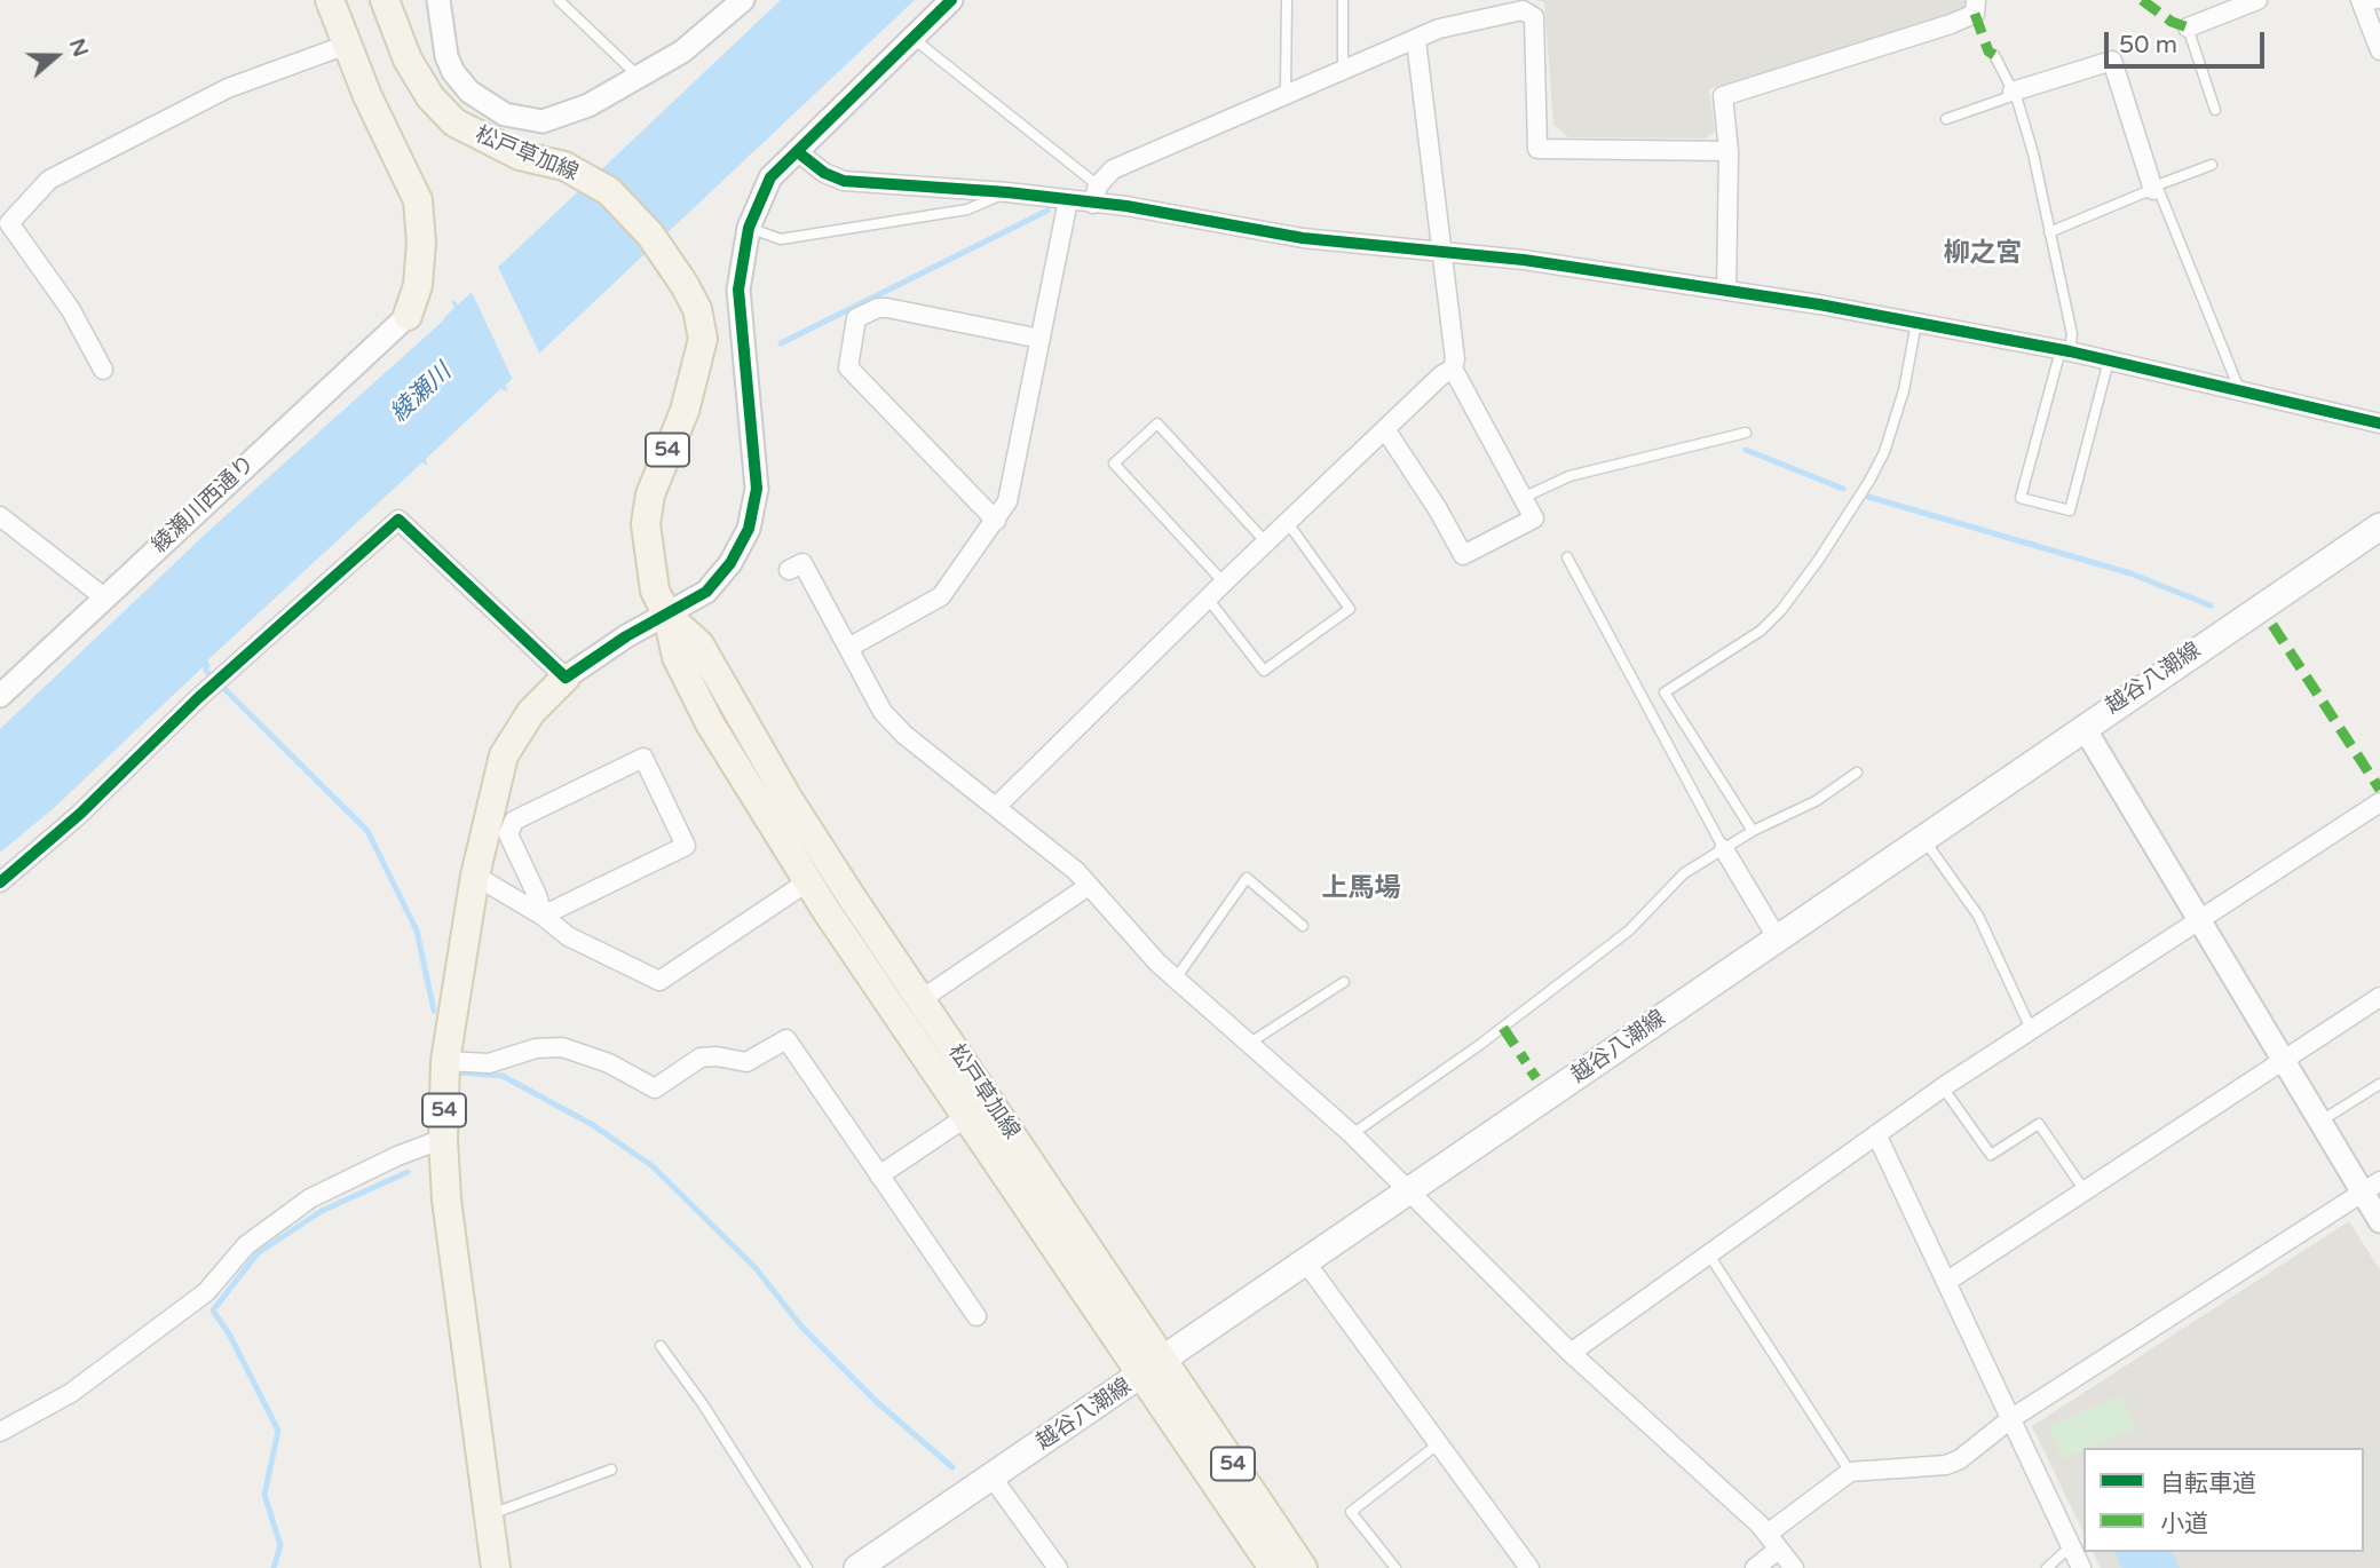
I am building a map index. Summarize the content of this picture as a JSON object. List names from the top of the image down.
{
  "streets": {
    "main road": ["松戸草加線", "54", "越谷八潮線"],
    "street": ["綾瀬川西通り"]
  },
  "crossings": [
    ["松戸草加線", "越谷八潮線"]
  ],
  "districts": ["柳之宮", "上馬場"],
  "water": ["綾瀬川"],
  "legend": ["自転車道", "小道"],
  "scale_bar": "50 m",
  "north": "right"
}
